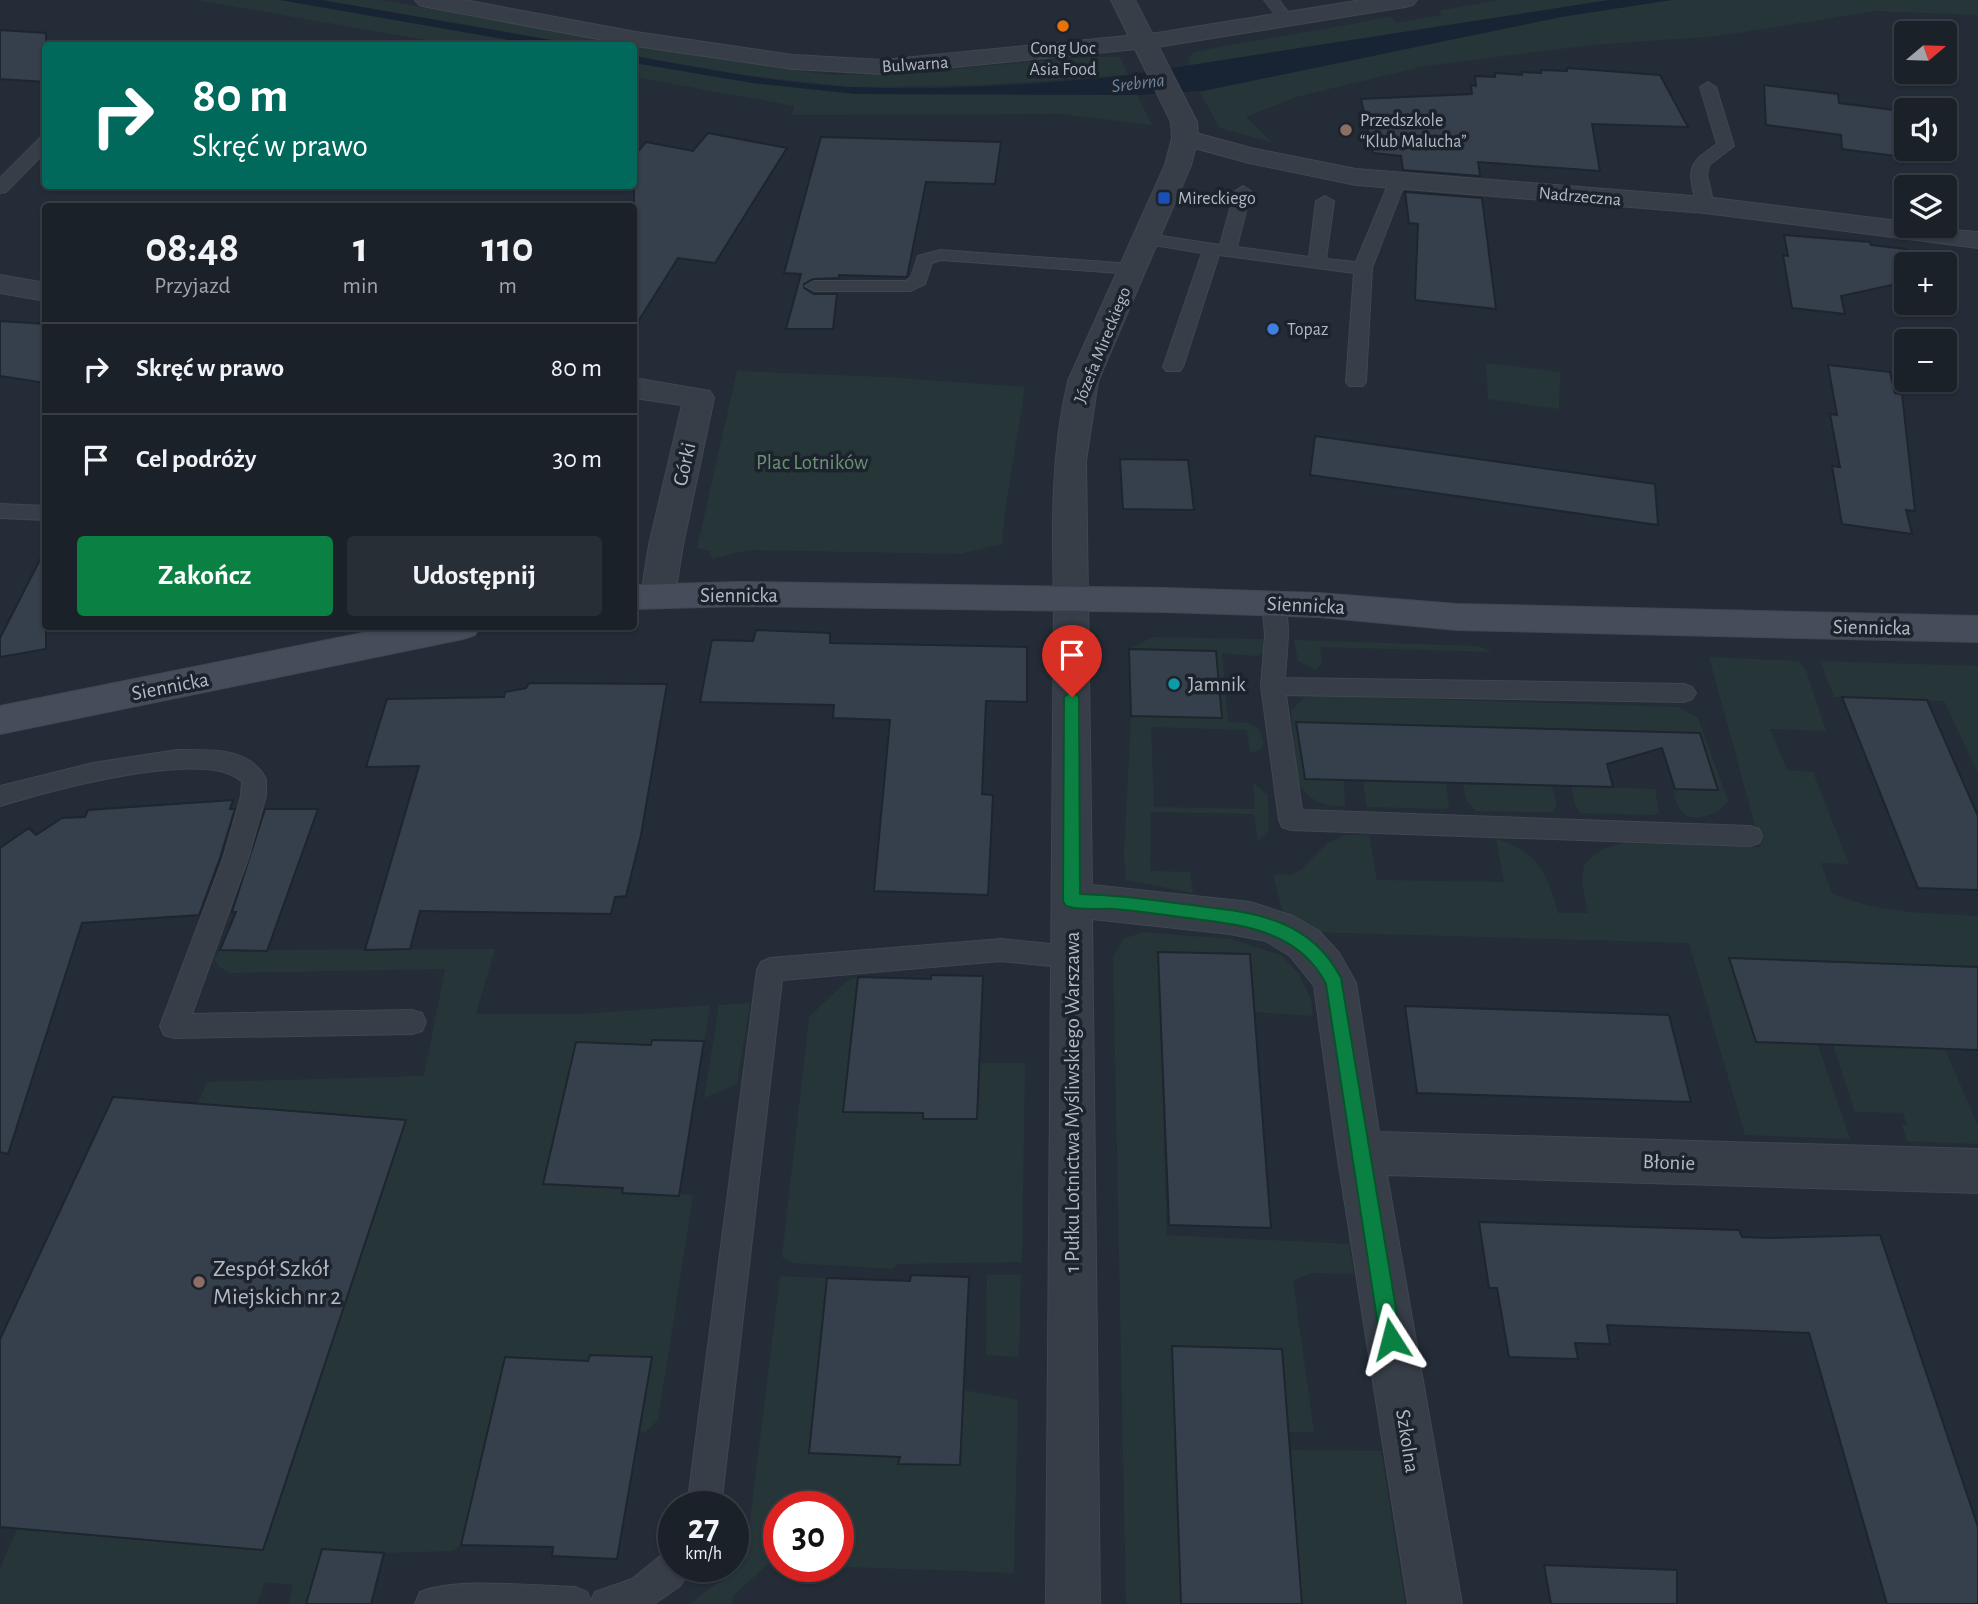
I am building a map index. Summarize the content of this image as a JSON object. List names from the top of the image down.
{
  "streets": {
    "main road": ["Siennicka"],
    "street": [
      "Bulwarna",
      "Nadrzeczna",
      "Józefa Mireckiego",
      "Górki",
      "1 Pułku Lotnictwa Myśliwskiego Warszawa",
      "Błonie",
      "Szkolna"
    ]
  },
  "crossings": [
    ["Bulwarna", "Józefa Mireckiego"],
    ["Nadrzeczna", "Józefa Mireckiego"],
    ["Józefa Mireckiego", "Siennicka"],
    ["Józefa Mireckiego", "1 Pułku Lotnictwa Myśliwskiego Warszawa"],
    ["Górki", "Siennicka"],
    ["Siennicka", "1 Pułku Lotnictwa Myśliwskiego Warszawa"],
    ["1 Pułku Lotnictwa Myśliwskiego Warszawa", "Szkolna"],
    ["Błonie", "Szkolna"]
  ],
  "water": ["Srebrna"],
  "parks": ["Plac Lotników"],
  "places": {
    "other": [
      "Cong Uoc Asia Food",
      "Przedszkole “Klub Malucha”",
      "Topaz",
      "Jamnik",
      "Zespół Szkół Miejskich nr 2"
    ],
    "transit": ["Mireckiego"]
  },
  "north": "right",
  "page": {
    "map_buttons": ["+", "−"],
    "turn": ["80 m", "Skręć w prawo"],
    "eta": [
      "08:48",
      "Przyjazd",
      "1",
      "min",
      "110",
      "m"
    ],
    "list": [
      {
        "name": "Skręć w prawo",
        "value": "80 m"
      },
      {
        "name": "Cel podróży",
        "value": "30 m"
      }
    ],
    "buttons": ["Zakończ", "Udostępnij"],
    "speed": "27 km/h",
    "limit": "30"
  }
}
